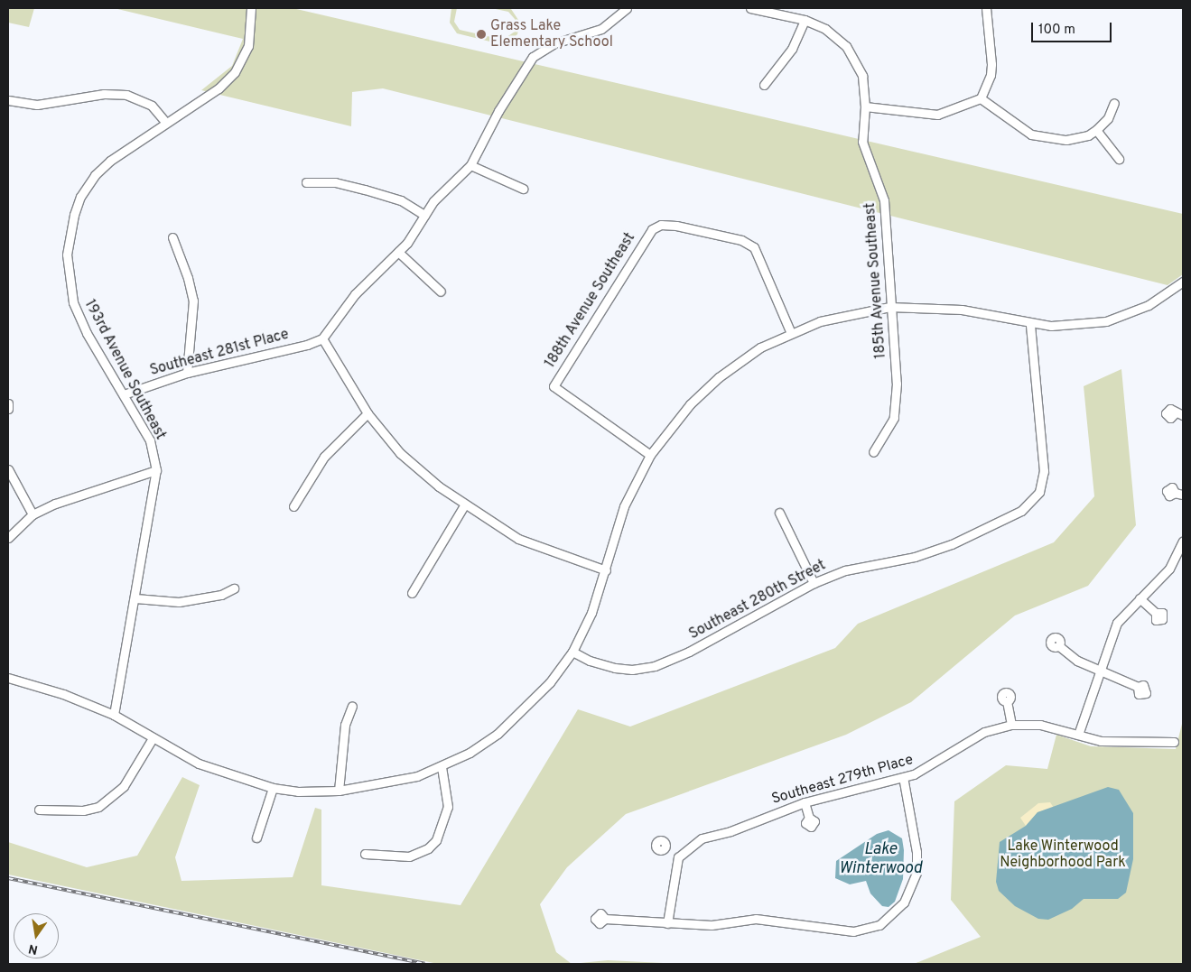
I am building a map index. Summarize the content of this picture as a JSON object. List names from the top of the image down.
{
  "streets": {
    "street": [
      "185th Avenue Southeast",
      "188th Avenue Southeast",
      "Southeast 281st Place",
      "193rd Avenue Southeast",
      "Southeast 280th Street",
      "Southeast 279th Place"
    ]
  },
  "crossings": [
    ["Southeast 281st Place", "193rd Avenue Southeast"]
  ],
  "water": ["Lake Winterwood"],
  "parks": ["Lake Winterwood Neighborhood Park"],
  "places": ["Grass Lake Elementary School"],
  "scale_bar": "100 m",
  "north": "bottom"
}
